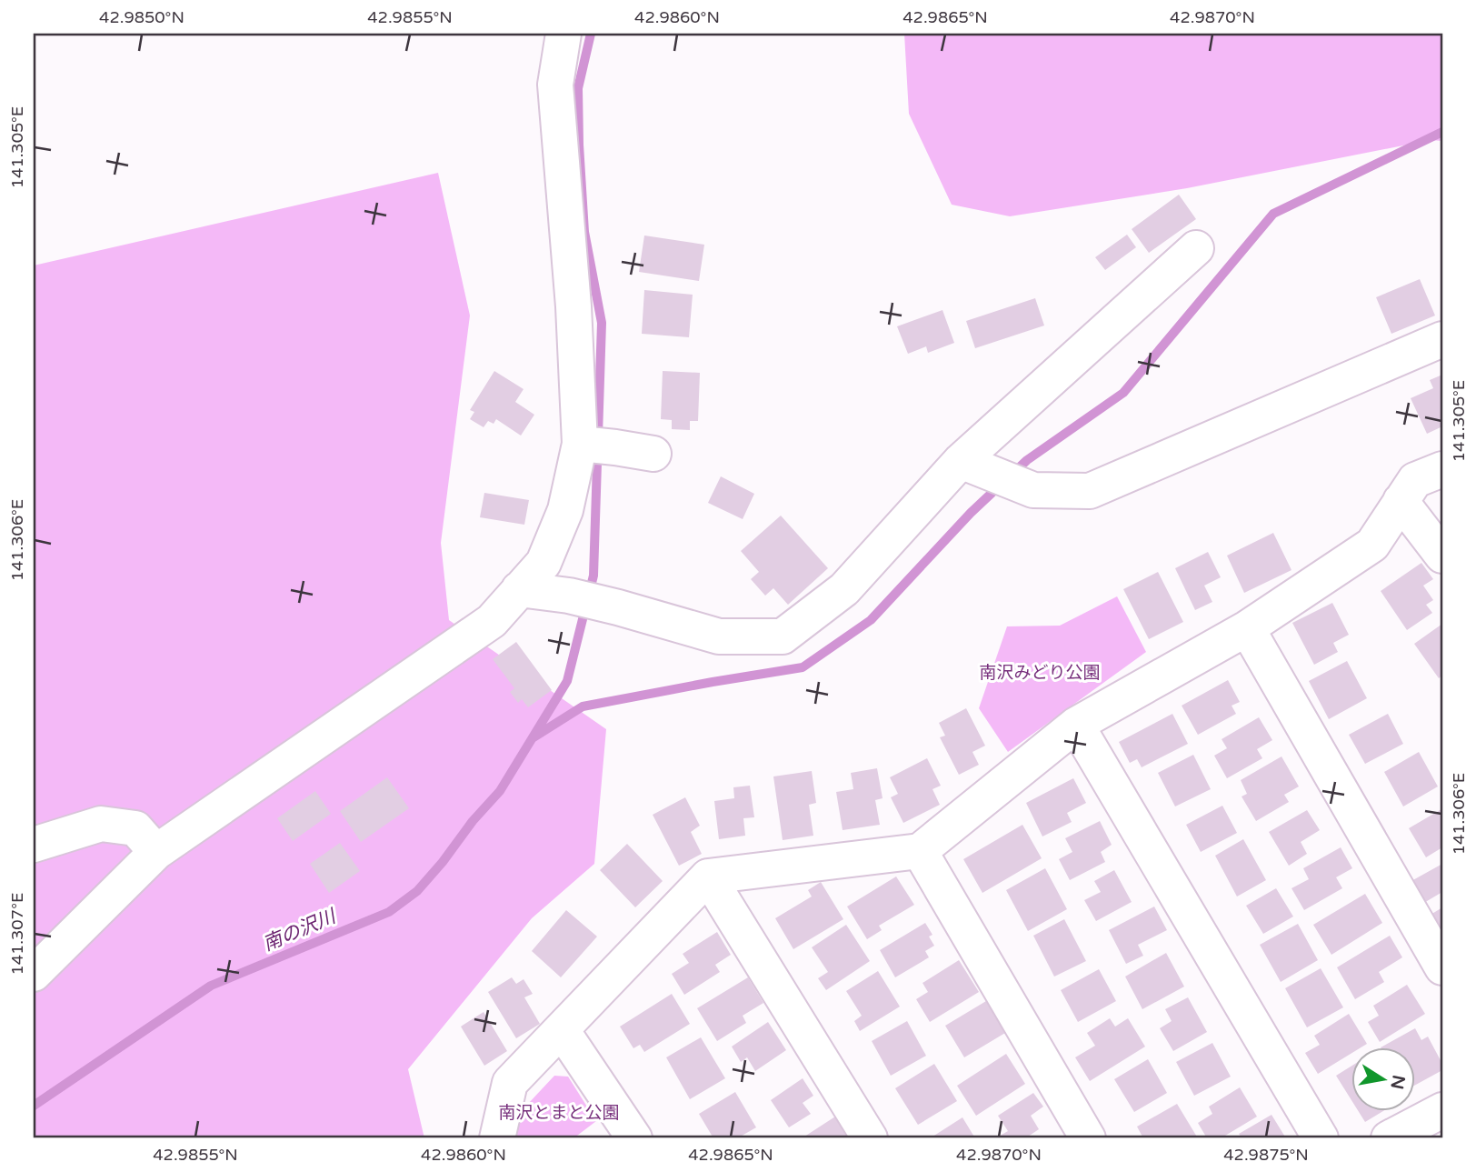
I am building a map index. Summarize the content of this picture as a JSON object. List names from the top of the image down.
{
  "water": ["南の沢川"],
  "parks": ["南沢みどり公園", "南沢とまと公園"],
  "north": "right",
  "coordinates": [
    "42.9850°N",
    "42.9855°N",
    "42.9860°N",
    "42.9865°N",
    "42.9870°N",
    "141.305°E",
    "141.306°E",
    "141.307°E",
    "42.9875°N"
  ]
}
